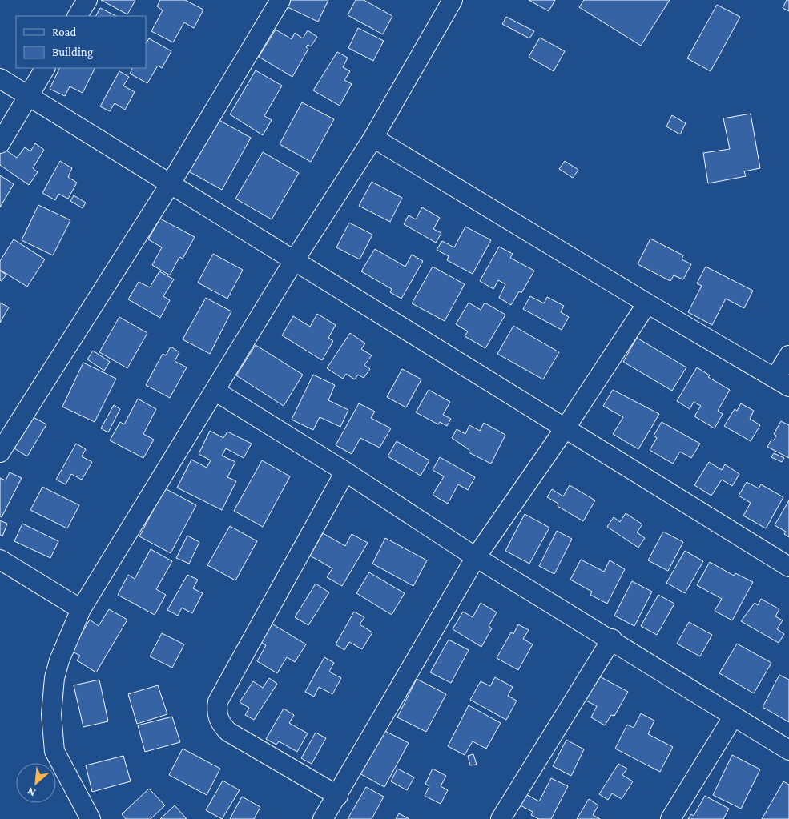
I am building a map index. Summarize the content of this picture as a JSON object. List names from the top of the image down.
{
  "legend": ["Road", "Building"],
  "north": "bottom left"
}
